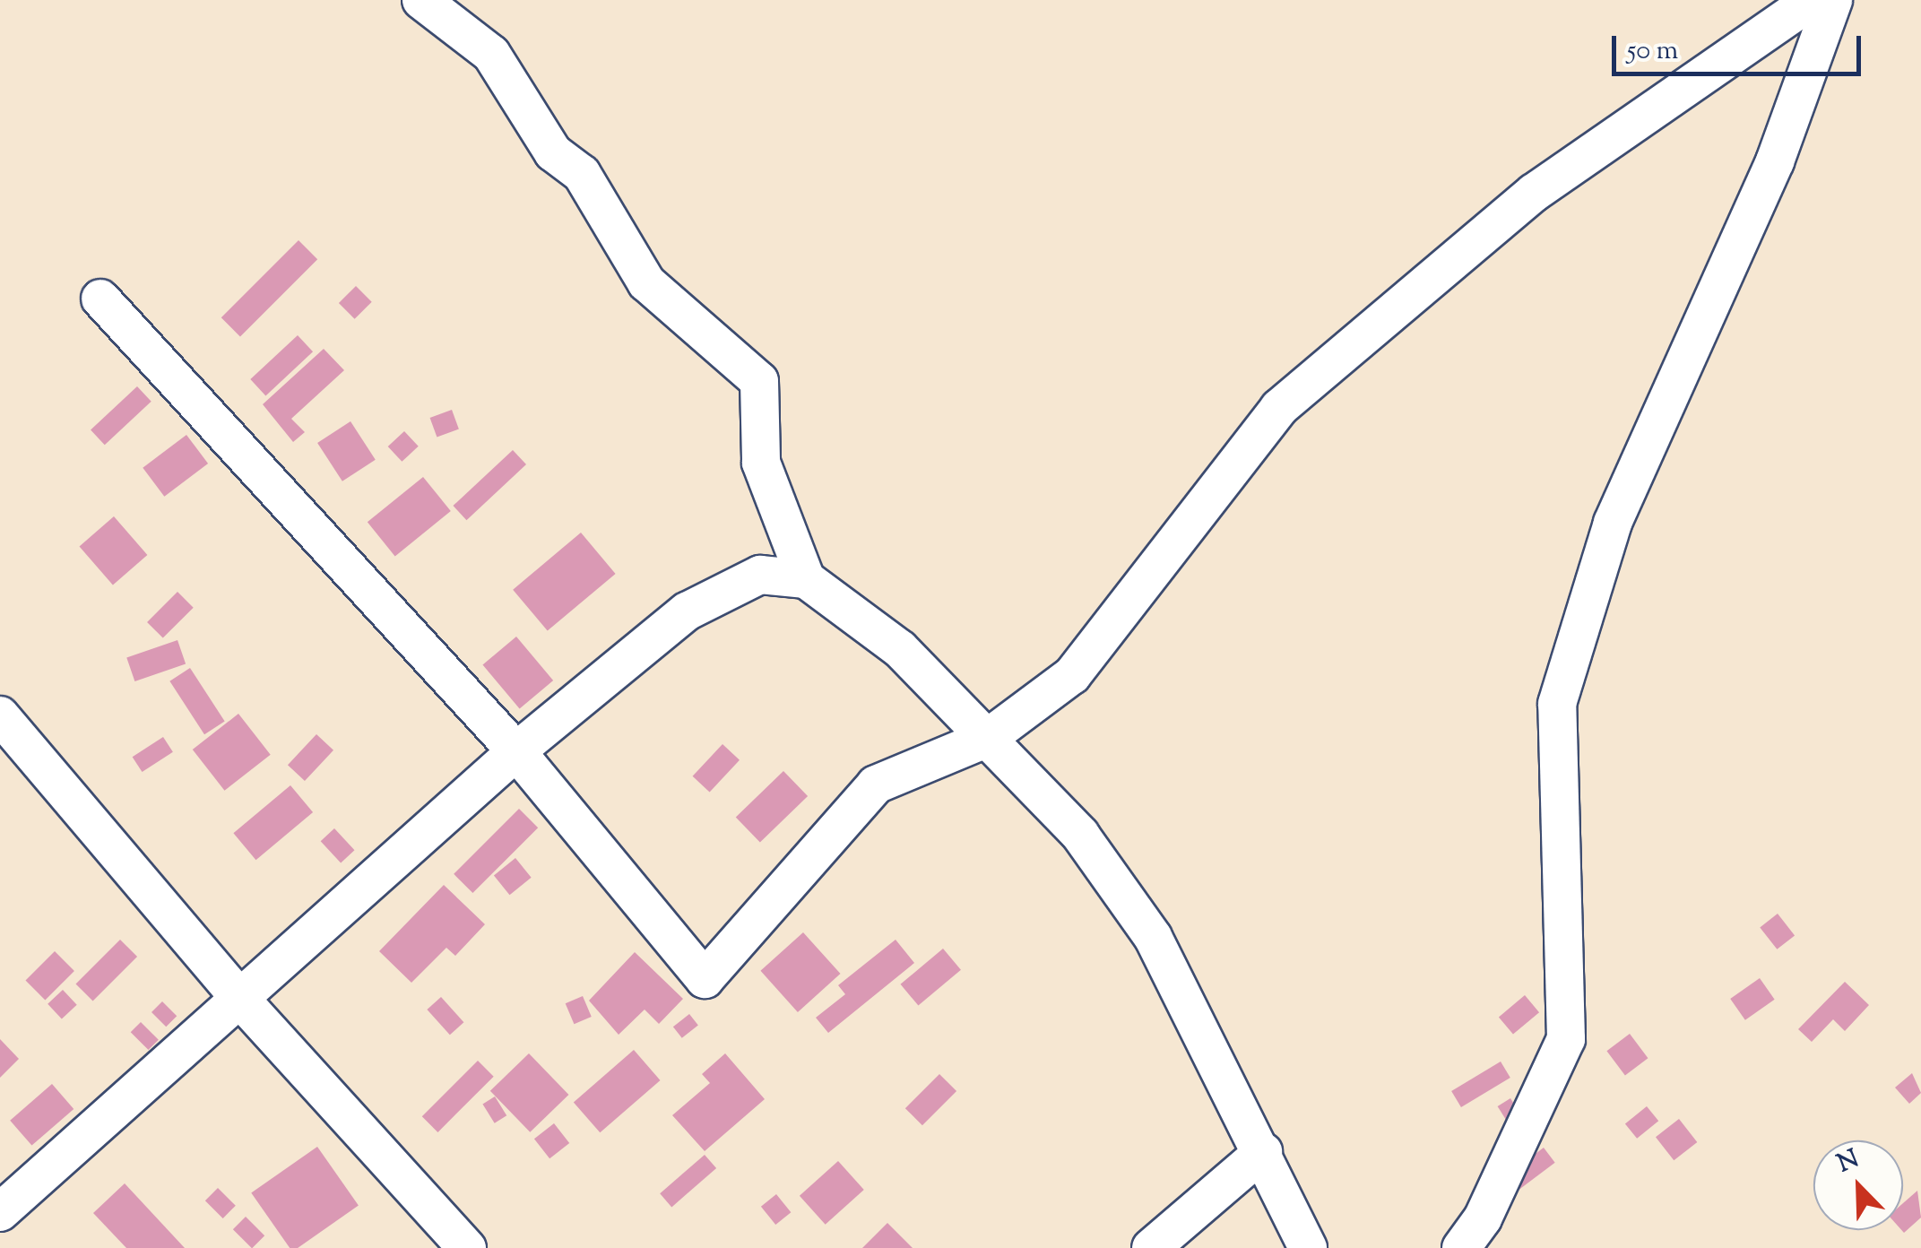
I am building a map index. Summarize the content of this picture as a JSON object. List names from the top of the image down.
{
  "scale_bar": "50 m",
  "north": "top left"
}
